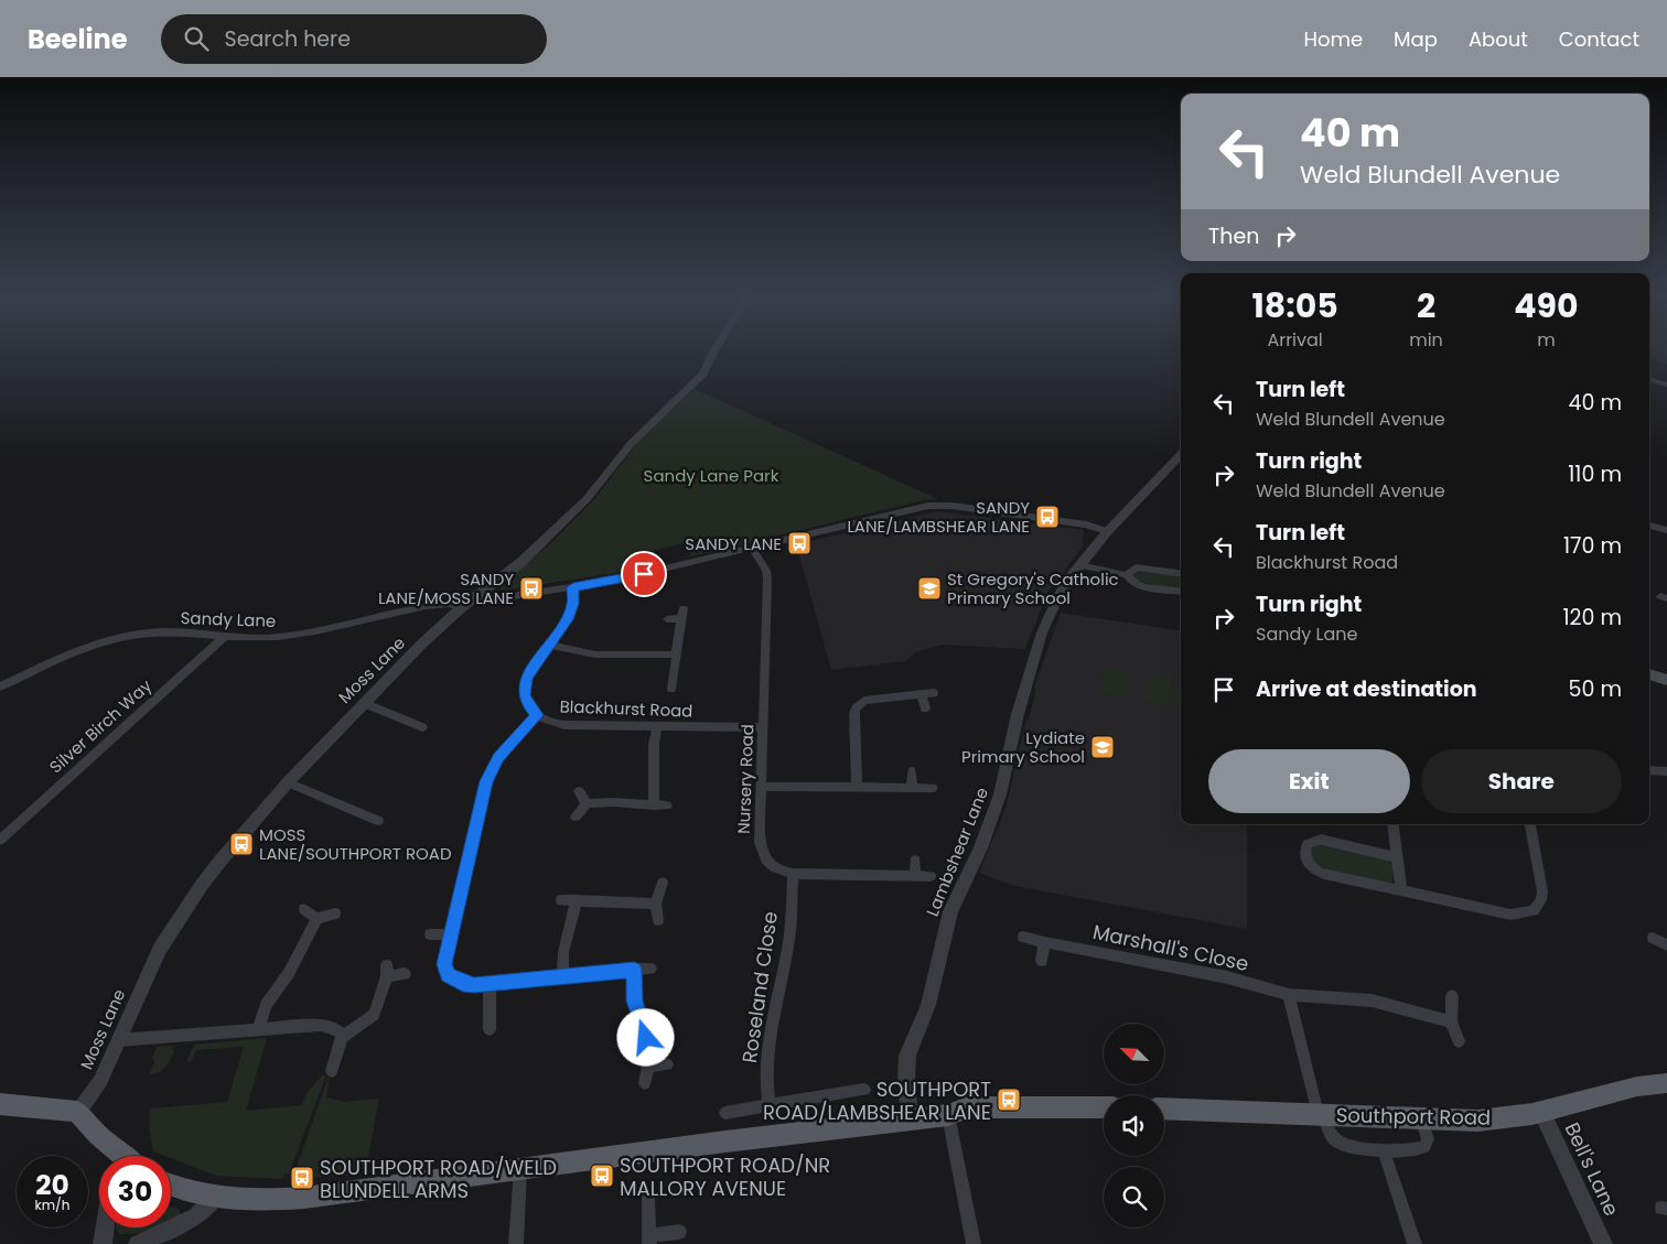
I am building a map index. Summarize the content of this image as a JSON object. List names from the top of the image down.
{
  "streets": {
    "main road": ["Southport Road"],
    "street": [
      "Sandy Lane",
      "Moss Lane",
      "Blackhurst Road",
      "Silver Birch Way",
      "Nursery Road",
      "Lambshear Lane",
      "Marshall's Close",
      "Roseland Close",
      "Bell's Lane"
    ]
  },
  "crossings": [
    ["Sandy Lane", "Moss Lane"],
    ["Sandy Lane", "Silver Birch Way"],
    ["Blackhurst Road", "Nursery Road"],
    ["Nursery Road", "Roseland Close"],
    ["Southport Road", "Bell's Lane"]
  ],
  "parks": ["Sandy Lane Park"],
  "places": {
    "bus stop": [
      "SANDY LANE/LAMBSHEAR LANE",
      "SANDY LANE",
      "SANDY LANE/MOSS LANE",
      "MOSS LANE/SOUTHPORT ROAD",
      "SOUTHPORT ROAD/LAMBSHEAR LANE",
      "SOUTHPORT ROAD/NR MALLORY AVENUE",
      "SOUTHPORT ROAD/WELD BLUNDELL ARMS"
    ],
    "school or university": ["St Gregory's Catholic Primary School", "Lydiate Primary School"]
  },
  "north": "top left",
  "page": {
    "header": "Beeline",
    "search": "Search here",
    "nav": [
      "Home",
      "Map",
      "About",
      "Contact"
    ],
    "turn": ["40 m", "Weld Blundell Avenue"],
    "then": "Then",
    "eta": [
      "18:05",
      "Arrival",
      "2",
      "min",
      "490",
      "m"
    ],
    "list": [
      {
        "name": "Turn left",
        "note": "Weld Blundell Avenue",
        "value": "40 m"
      },
      {
        "name": "Turn right",
        "note": "Weld Blundell Avenue",
        "value": "110 m"
      },
      {
        "name": "Turn left",
        "note": "Blackhurst Road",
        "value": "170 m"
      },
      {
        "name": "Turn right",
        "note": "Sandy Lane",
        "value": "120 m"
      },
      {
        "name": "Arrive at destination",
        "value": "50 m"
      }
    ],
    "buttons": ["Exit", "Share"],
    "speed": "20 km/h",
    "limit": "30"
  }
}
